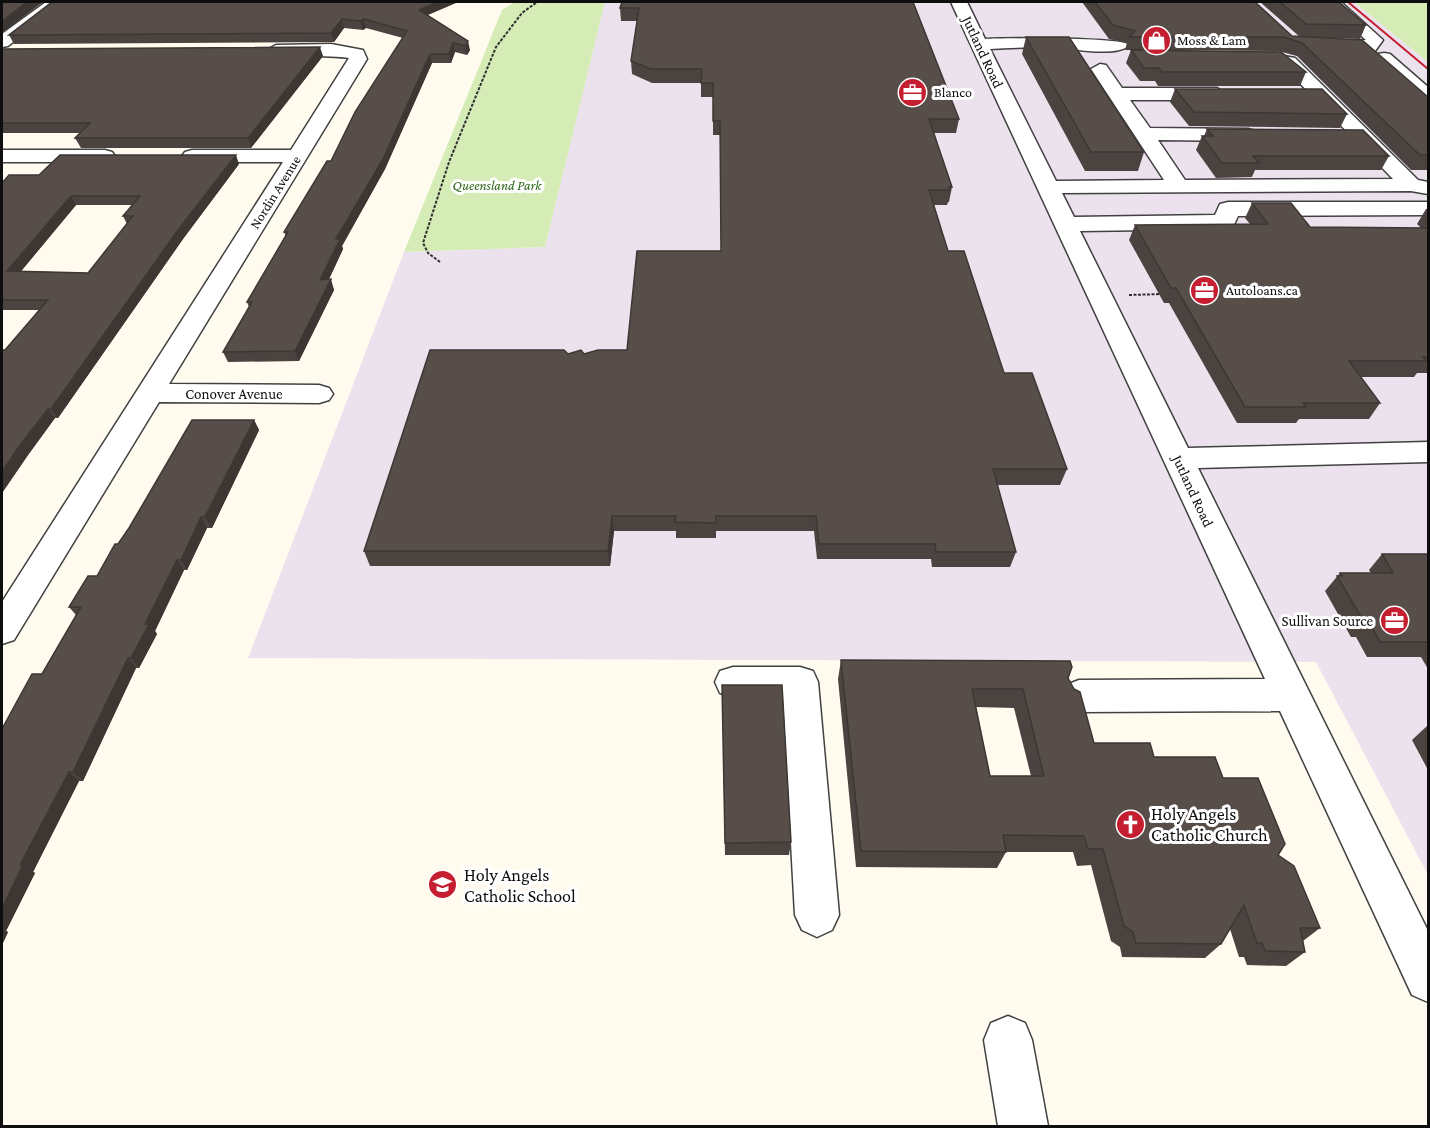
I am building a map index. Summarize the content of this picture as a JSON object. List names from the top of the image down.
{
  "streets": {
    "street": ["Jutland Road", "Nordin Avenue", "Conover Avenue"]
  },
  "crossings": [
    ["Nordin Avenue", "Conover Avenue"]
  ],
  "parks": ["Queensland Park"],
  "places": {
    "shop": ["Moss & Lam"],
    "office": ["Blanco", "Autoloans.ca", "Sullivan Source"],
    "church": ["Holy Angels Catholic Church"],
    "school or university": ["Holy Angels Catholic School"]
  }
}
